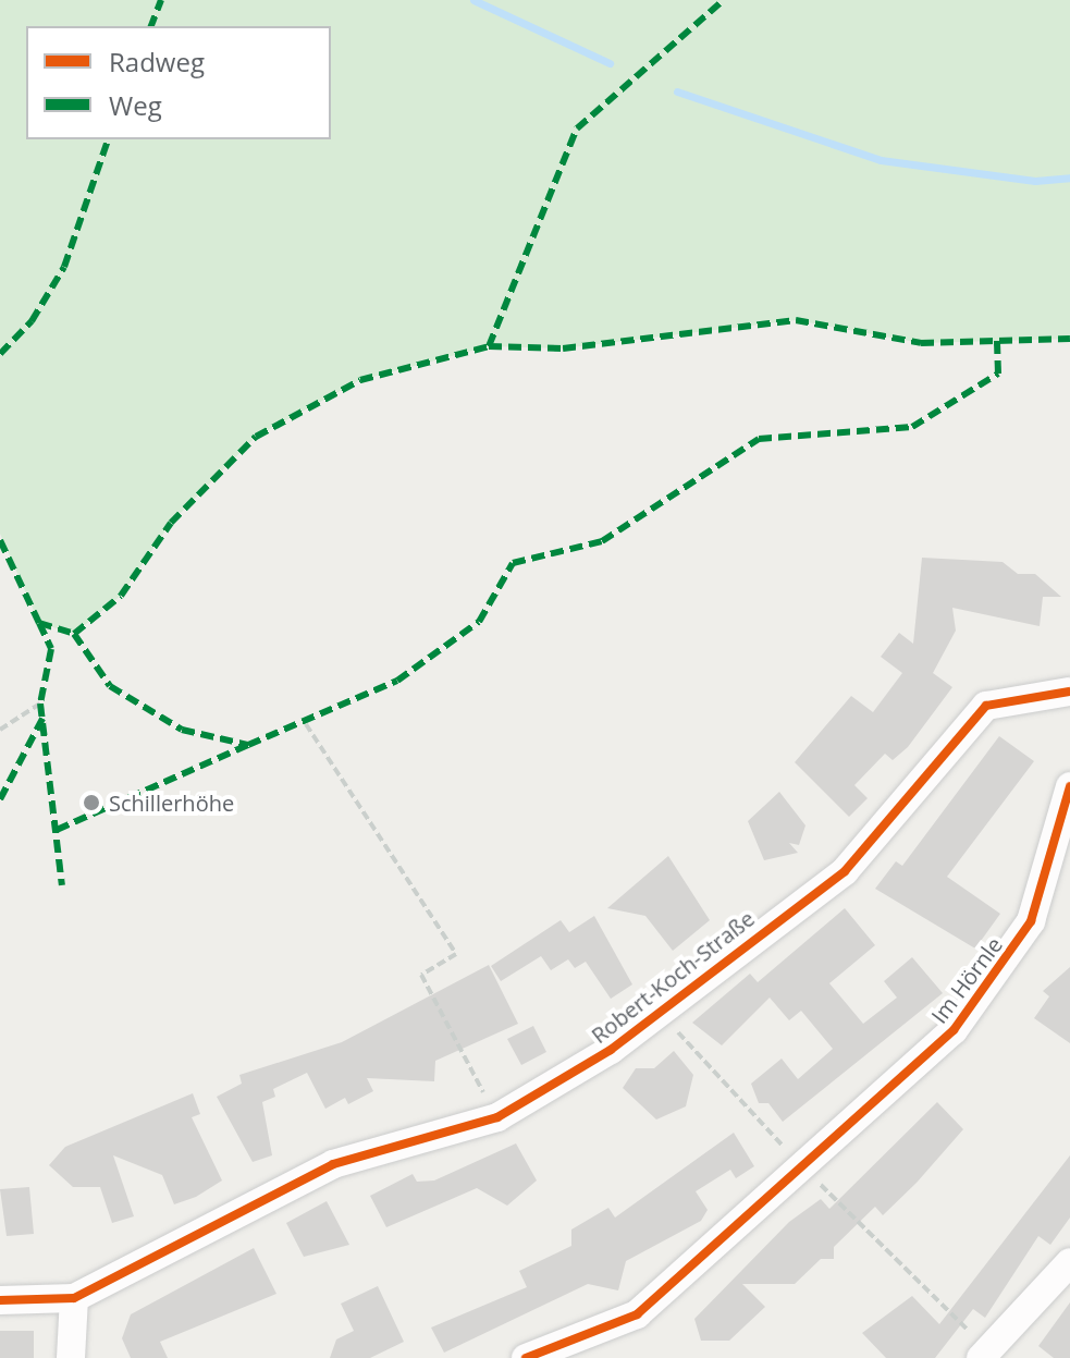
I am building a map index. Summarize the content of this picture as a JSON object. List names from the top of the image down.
{
  "streets": {
    "street": ["Robert-Koch-Straße", "Im Hörnle"]
  },
  "places": ["Schillerhöhe"],
  "legend": ["Radweg", "Weg"]
}
